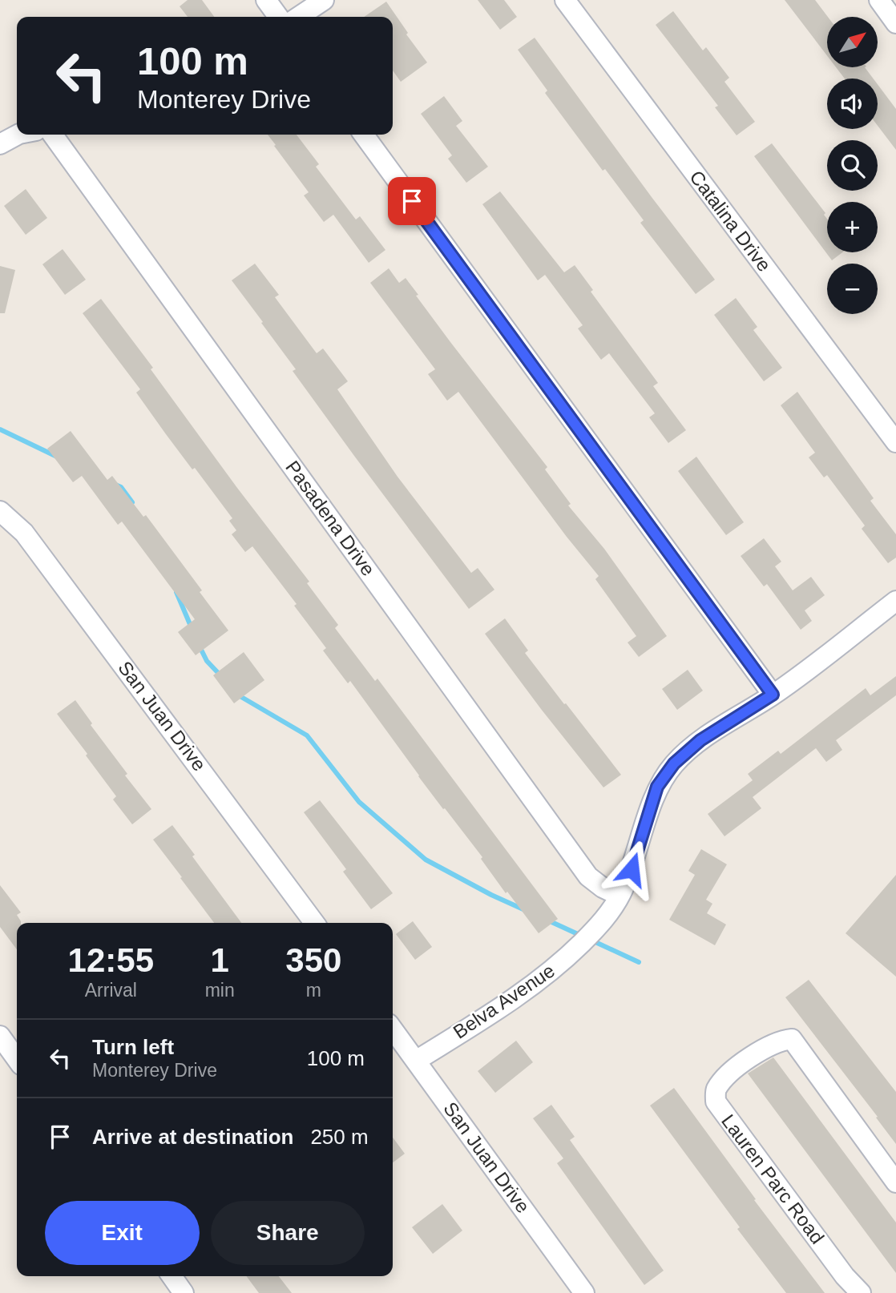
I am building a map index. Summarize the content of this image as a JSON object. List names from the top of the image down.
{
  "streets": {
    "street": [
      "Catalina Drive",
      "Pasadena Drive",
      "San Juan Drive",
      "Belva Avenue",
      "Lauren Parc Road"
    ]
  },
  "crossings": [
    ["Pasadena Drive", "Belva Avenue"],
    ["San Juan Drive", "Belva Avenue"]
  ],
  "north": "top right",
  "page": {
    "map_buttons": ["+", "−"],
    "turn": ["100 m", "Monterey Drive"],
    "eta": [
      "12:55",
      "Arrival",
      "1",
      "min",
      "350",
      "m"
    ],
    "list": [
      {
        "name": "Turn left",
        "note": "Monterey Drive",
        "value": "100 m"
      },
      {
        "name": "Arrive at destination",
        "value": "250 m"
      }
    ],
    "buttons": ["Exit", "Share"]
  }
}
